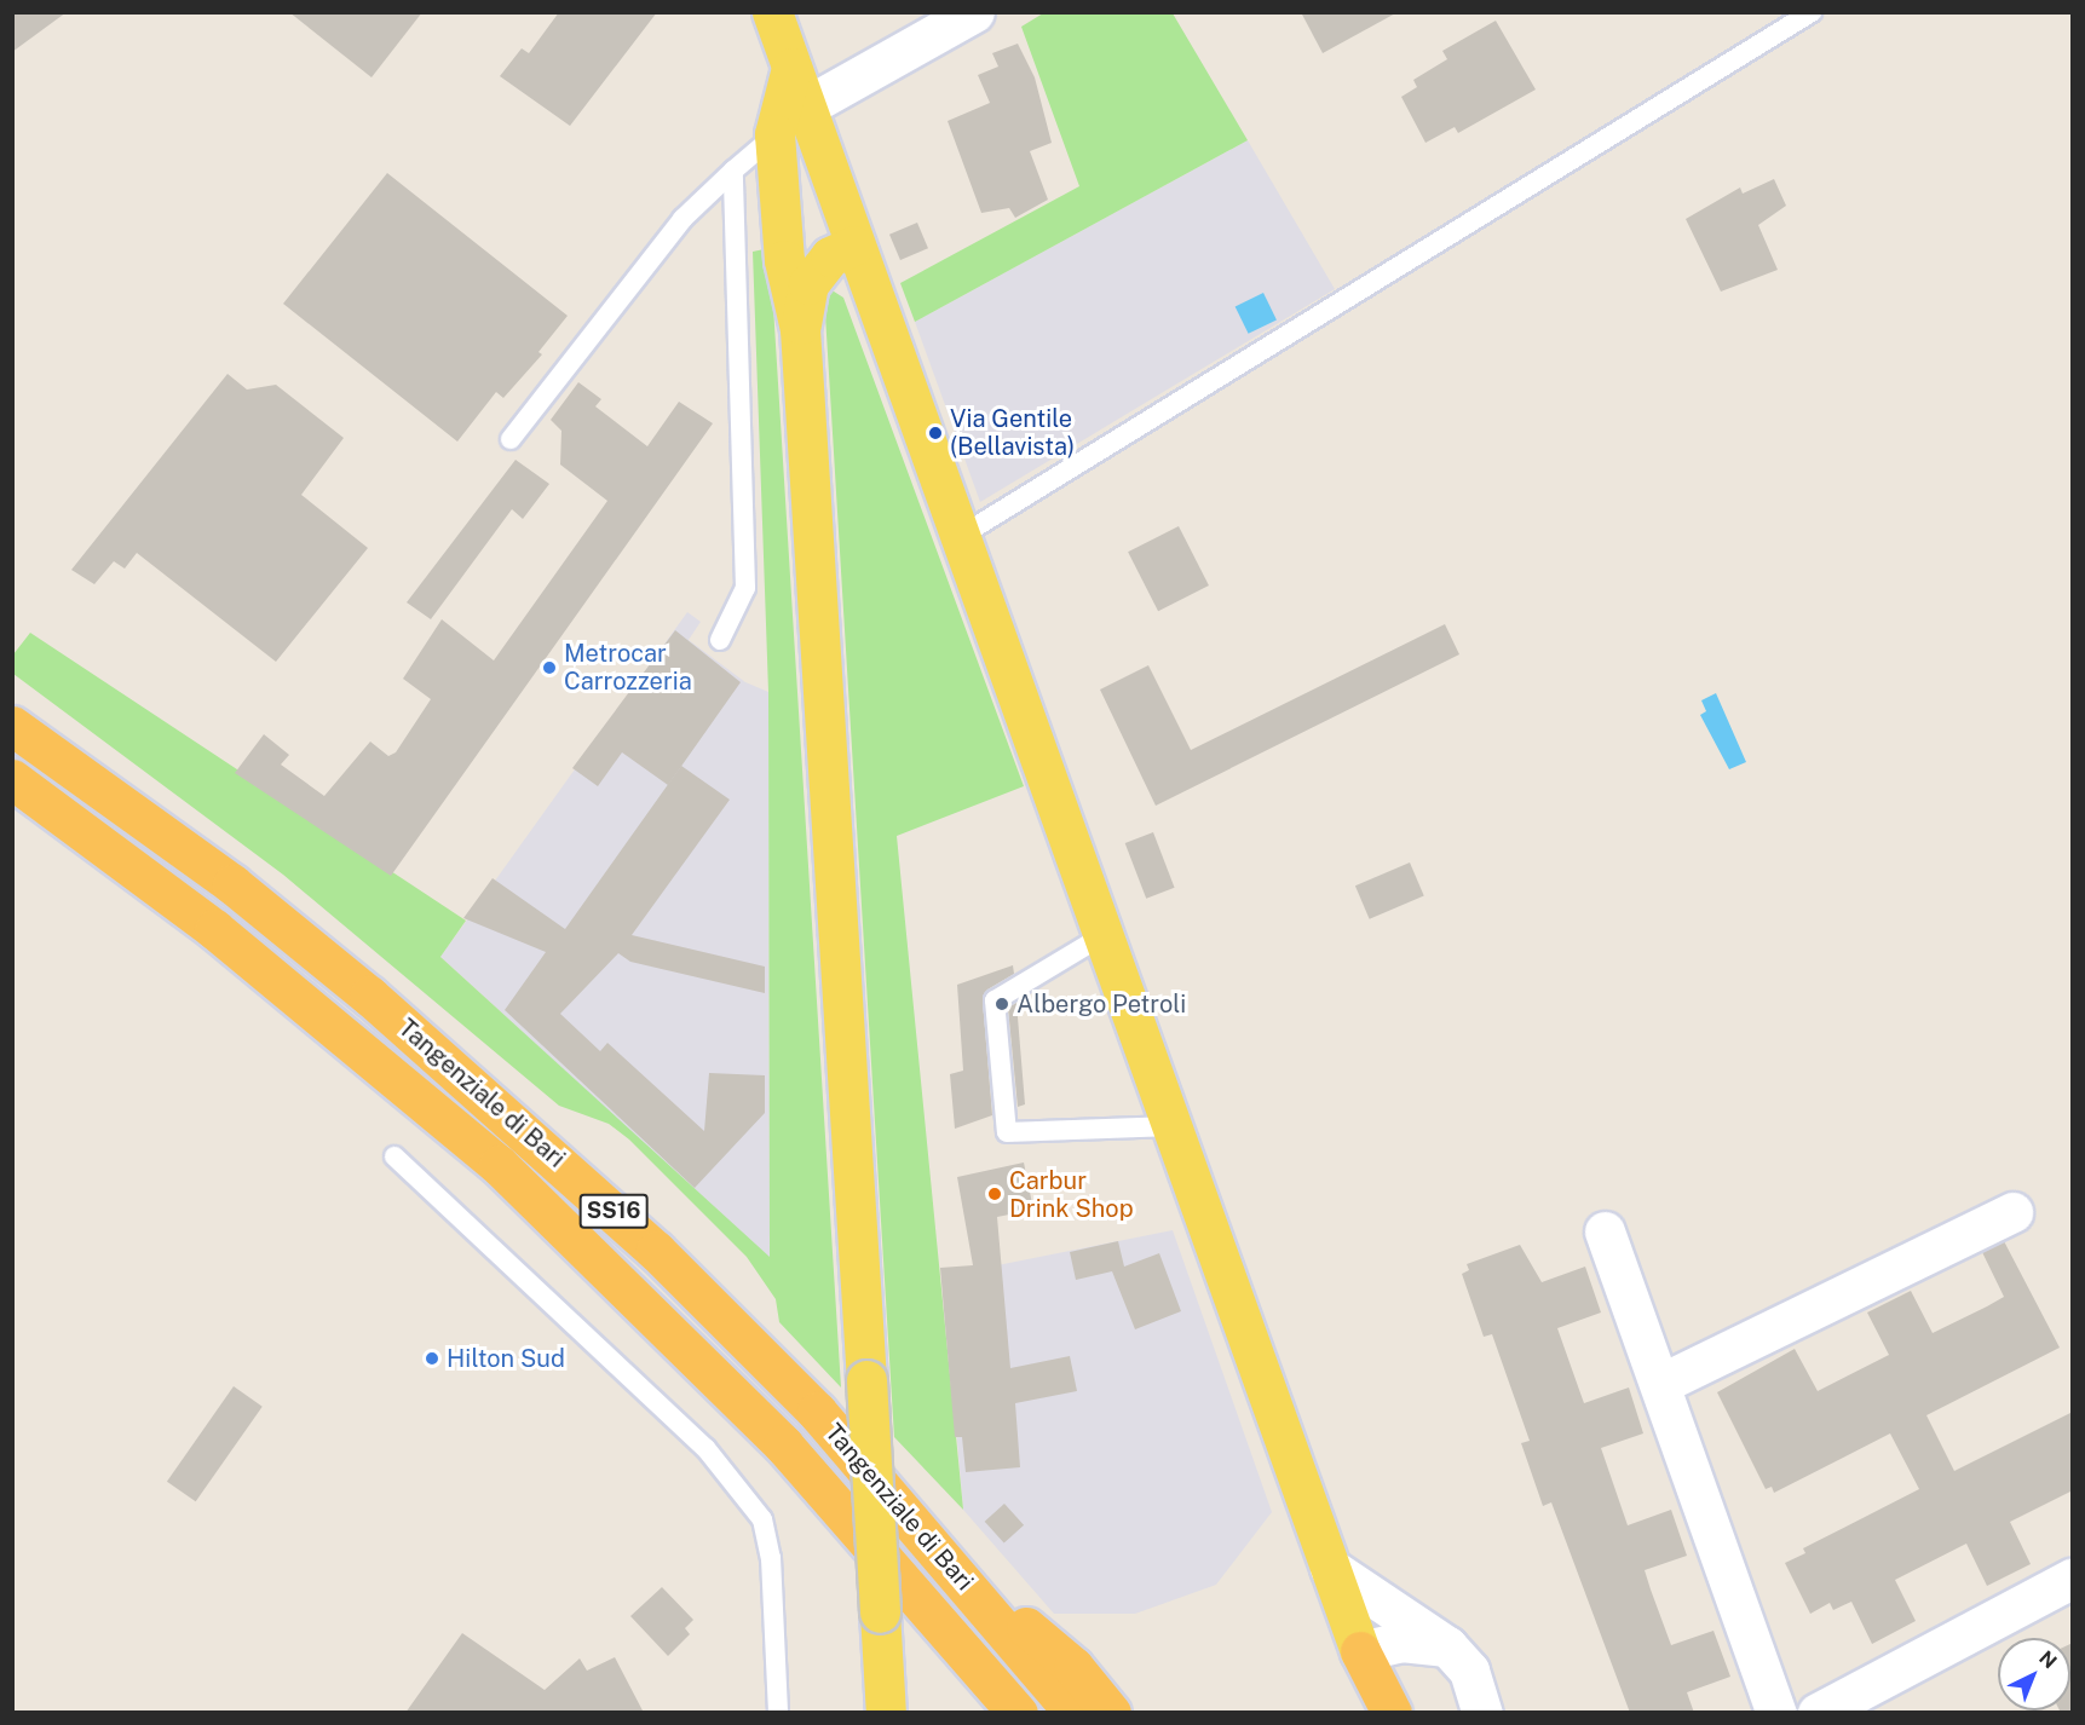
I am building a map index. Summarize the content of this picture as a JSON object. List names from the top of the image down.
{
  "streets": {
    "highway": ["Tangenziale di Bari", "SS16"]
  },
  "places": [
    "Via Gentile (Bellavista)",
    "Metrocar Carrozzeria",
    "Albergo Petroli",
    "Carbur Drink Shop",
    "Hilton Sud"
  ],
  "north": "top right"
}
